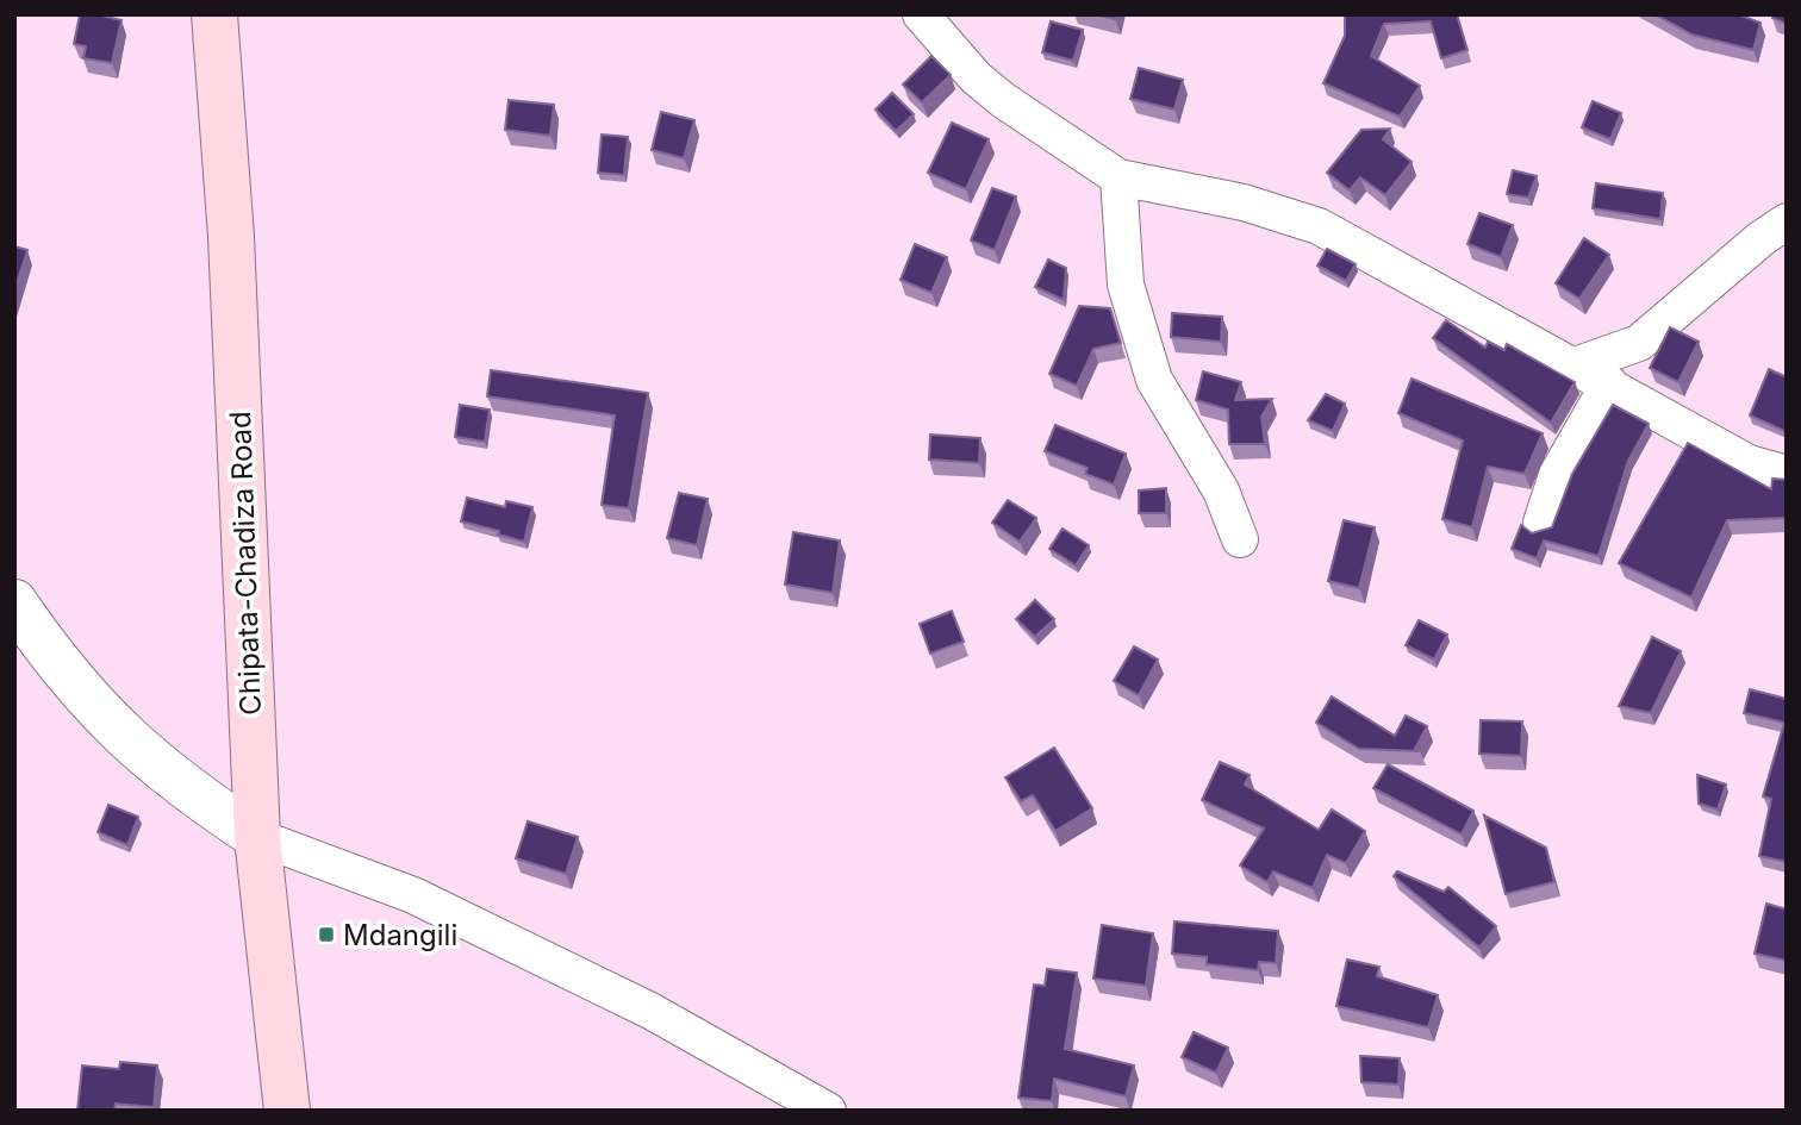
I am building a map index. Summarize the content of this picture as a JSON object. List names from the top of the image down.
{
  "streets": {
    "main road": ["Chipata-Chadiza Road"]
  },
  "places": {
    "transit": ["Mdangili"]
  }
}
